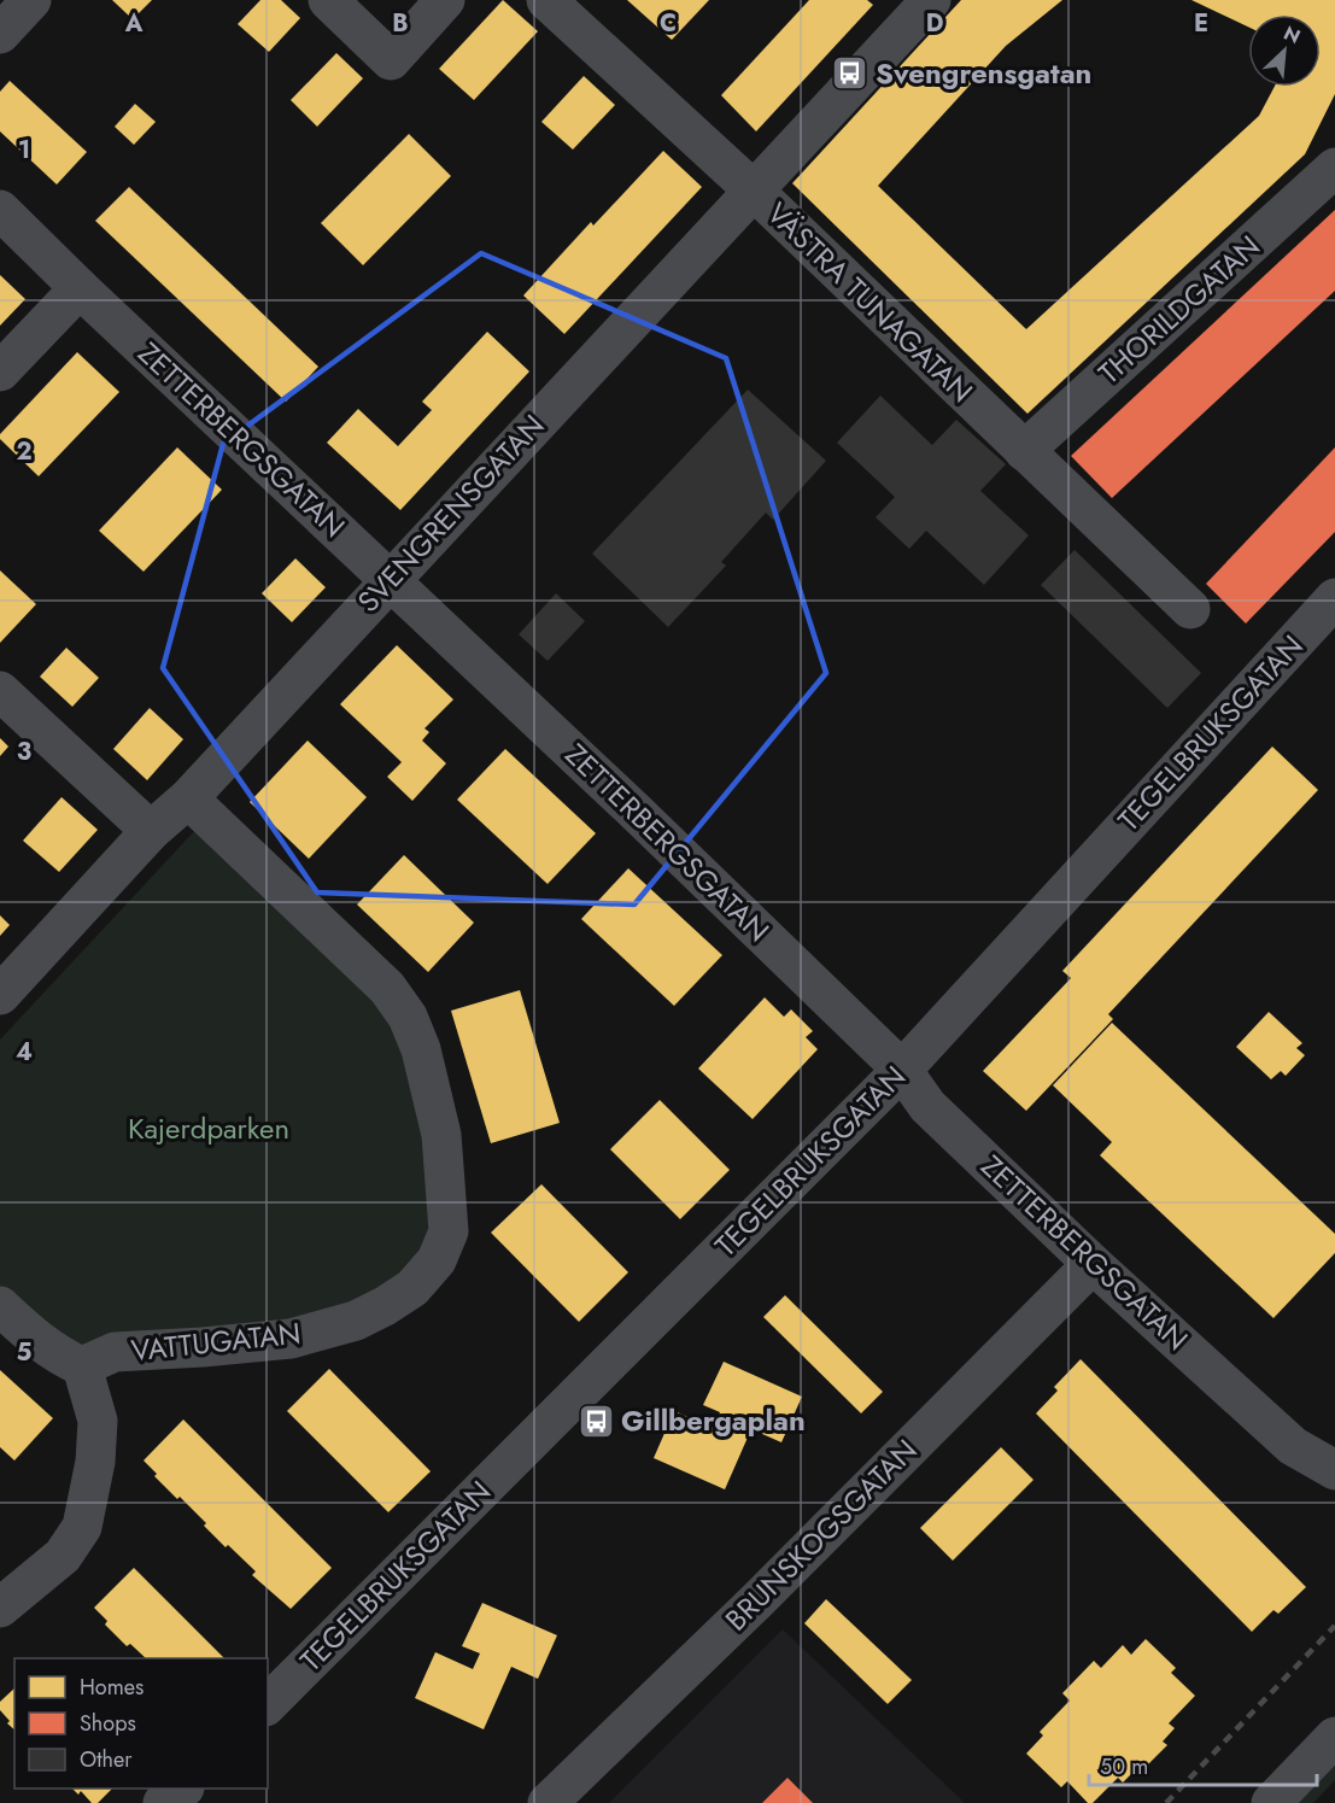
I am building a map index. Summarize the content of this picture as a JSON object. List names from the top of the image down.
{
  "streets": {
    "street": [
      "VÄSTRA TUNAGATAN",
      "THORILDGATAN",
      "ZETTERBERGSGATAN",
      "SVENGRENSGATAN",
      "TEGELBRUKSGATAN",
      "VATTUGATAN",
      "BRUNSKOGSGATAN"
    ]
  },
  "crossings": [
    ["VÄSTRA TUNAGATAN", "THORILDGATAN"],
    ["VÄSTRA TUNAGATAN", "SVENGRENSGATAN"],
    ["ZETTERBERGSGATAN", "SVENGRENSGATAN"],
    ["ZETTERBERGSGATAN", "TEGELBRUKSGATAN"],
    ["ZETTERBERGSGATAN", "BRUNSKOGSGATAN"],
    ["SVENGRENSGATAN", "VATTUGATAN"]
  ],
  "parks": ["Kajerdparken"],
  "places": {
    "bus stop": ["Svengrensgatan", "Gillbergaplan"]
  },
  "legend": ["Homes", "Shops", "Other"],
  "scale_bar": "50 m",
  "north": "top right",
  "grid": {
    "columns": [
      "A",
      "B",
      "C",
      "D",
      "E"
    ],
    "rows": [
      "1",
      "2",
      "3",
      "4",
      "5"
    ]
  }
}
